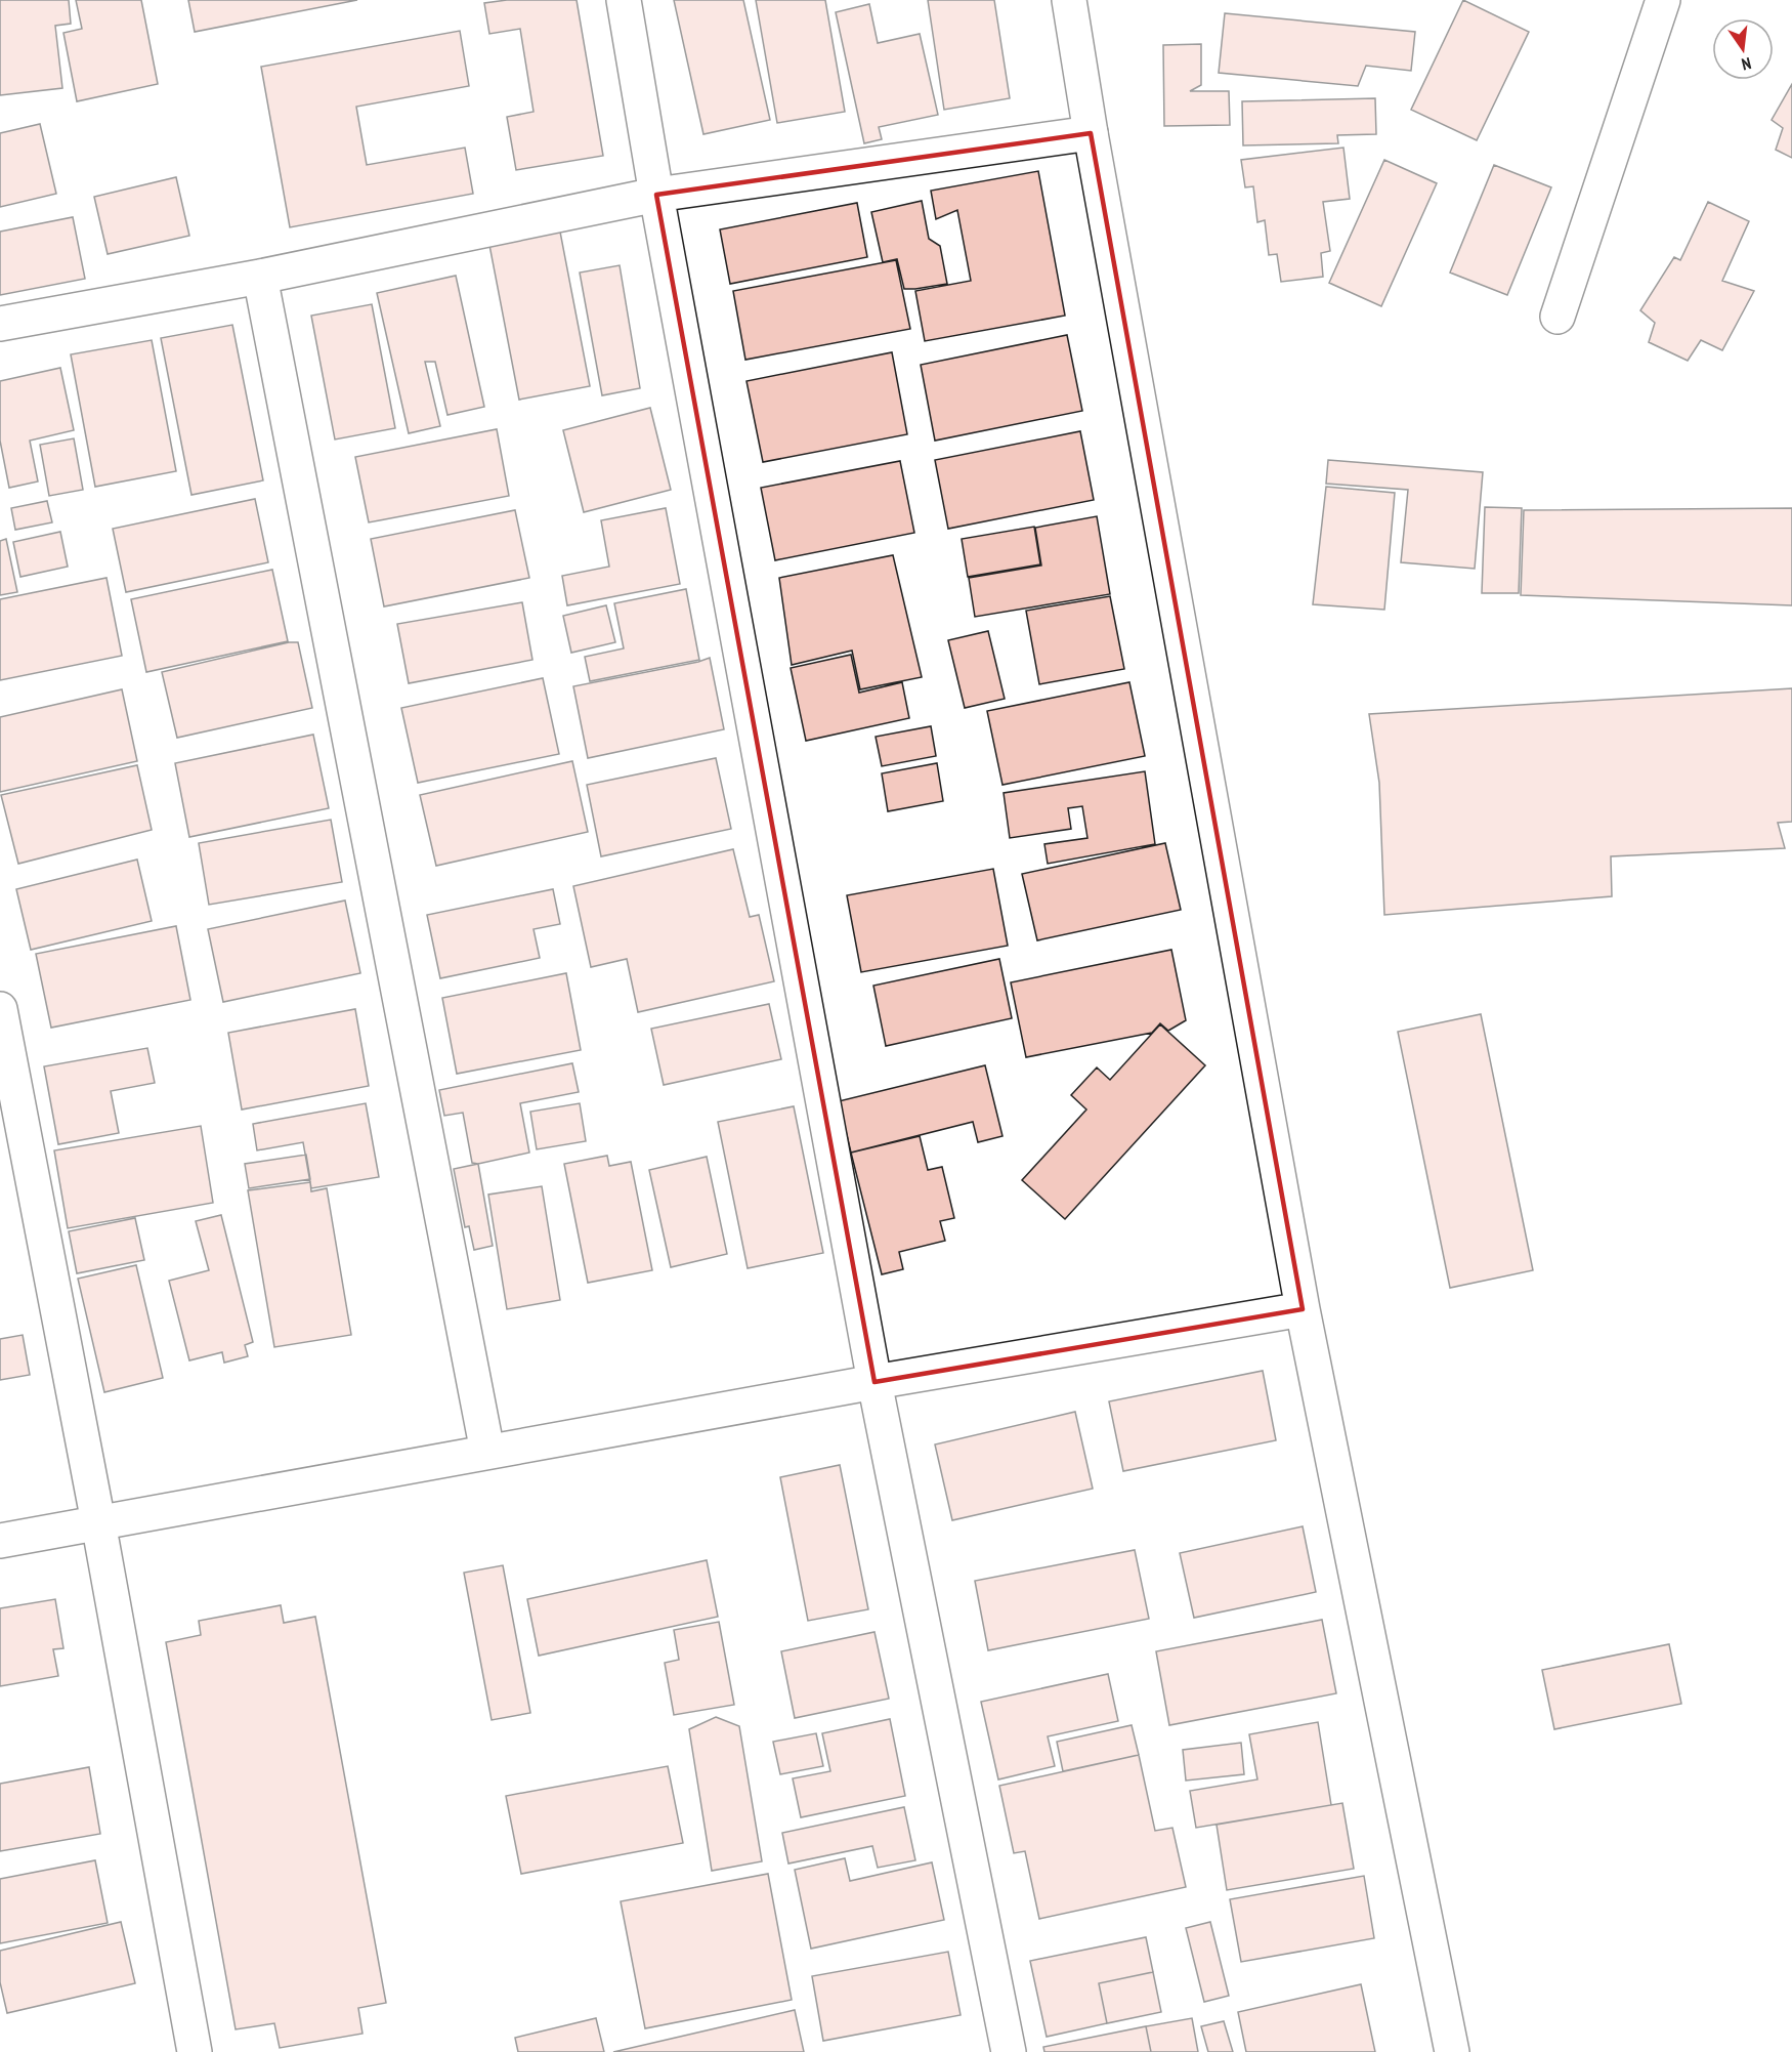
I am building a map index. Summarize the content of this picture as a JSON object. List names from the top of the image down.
{
  "north": "bottom"
}
